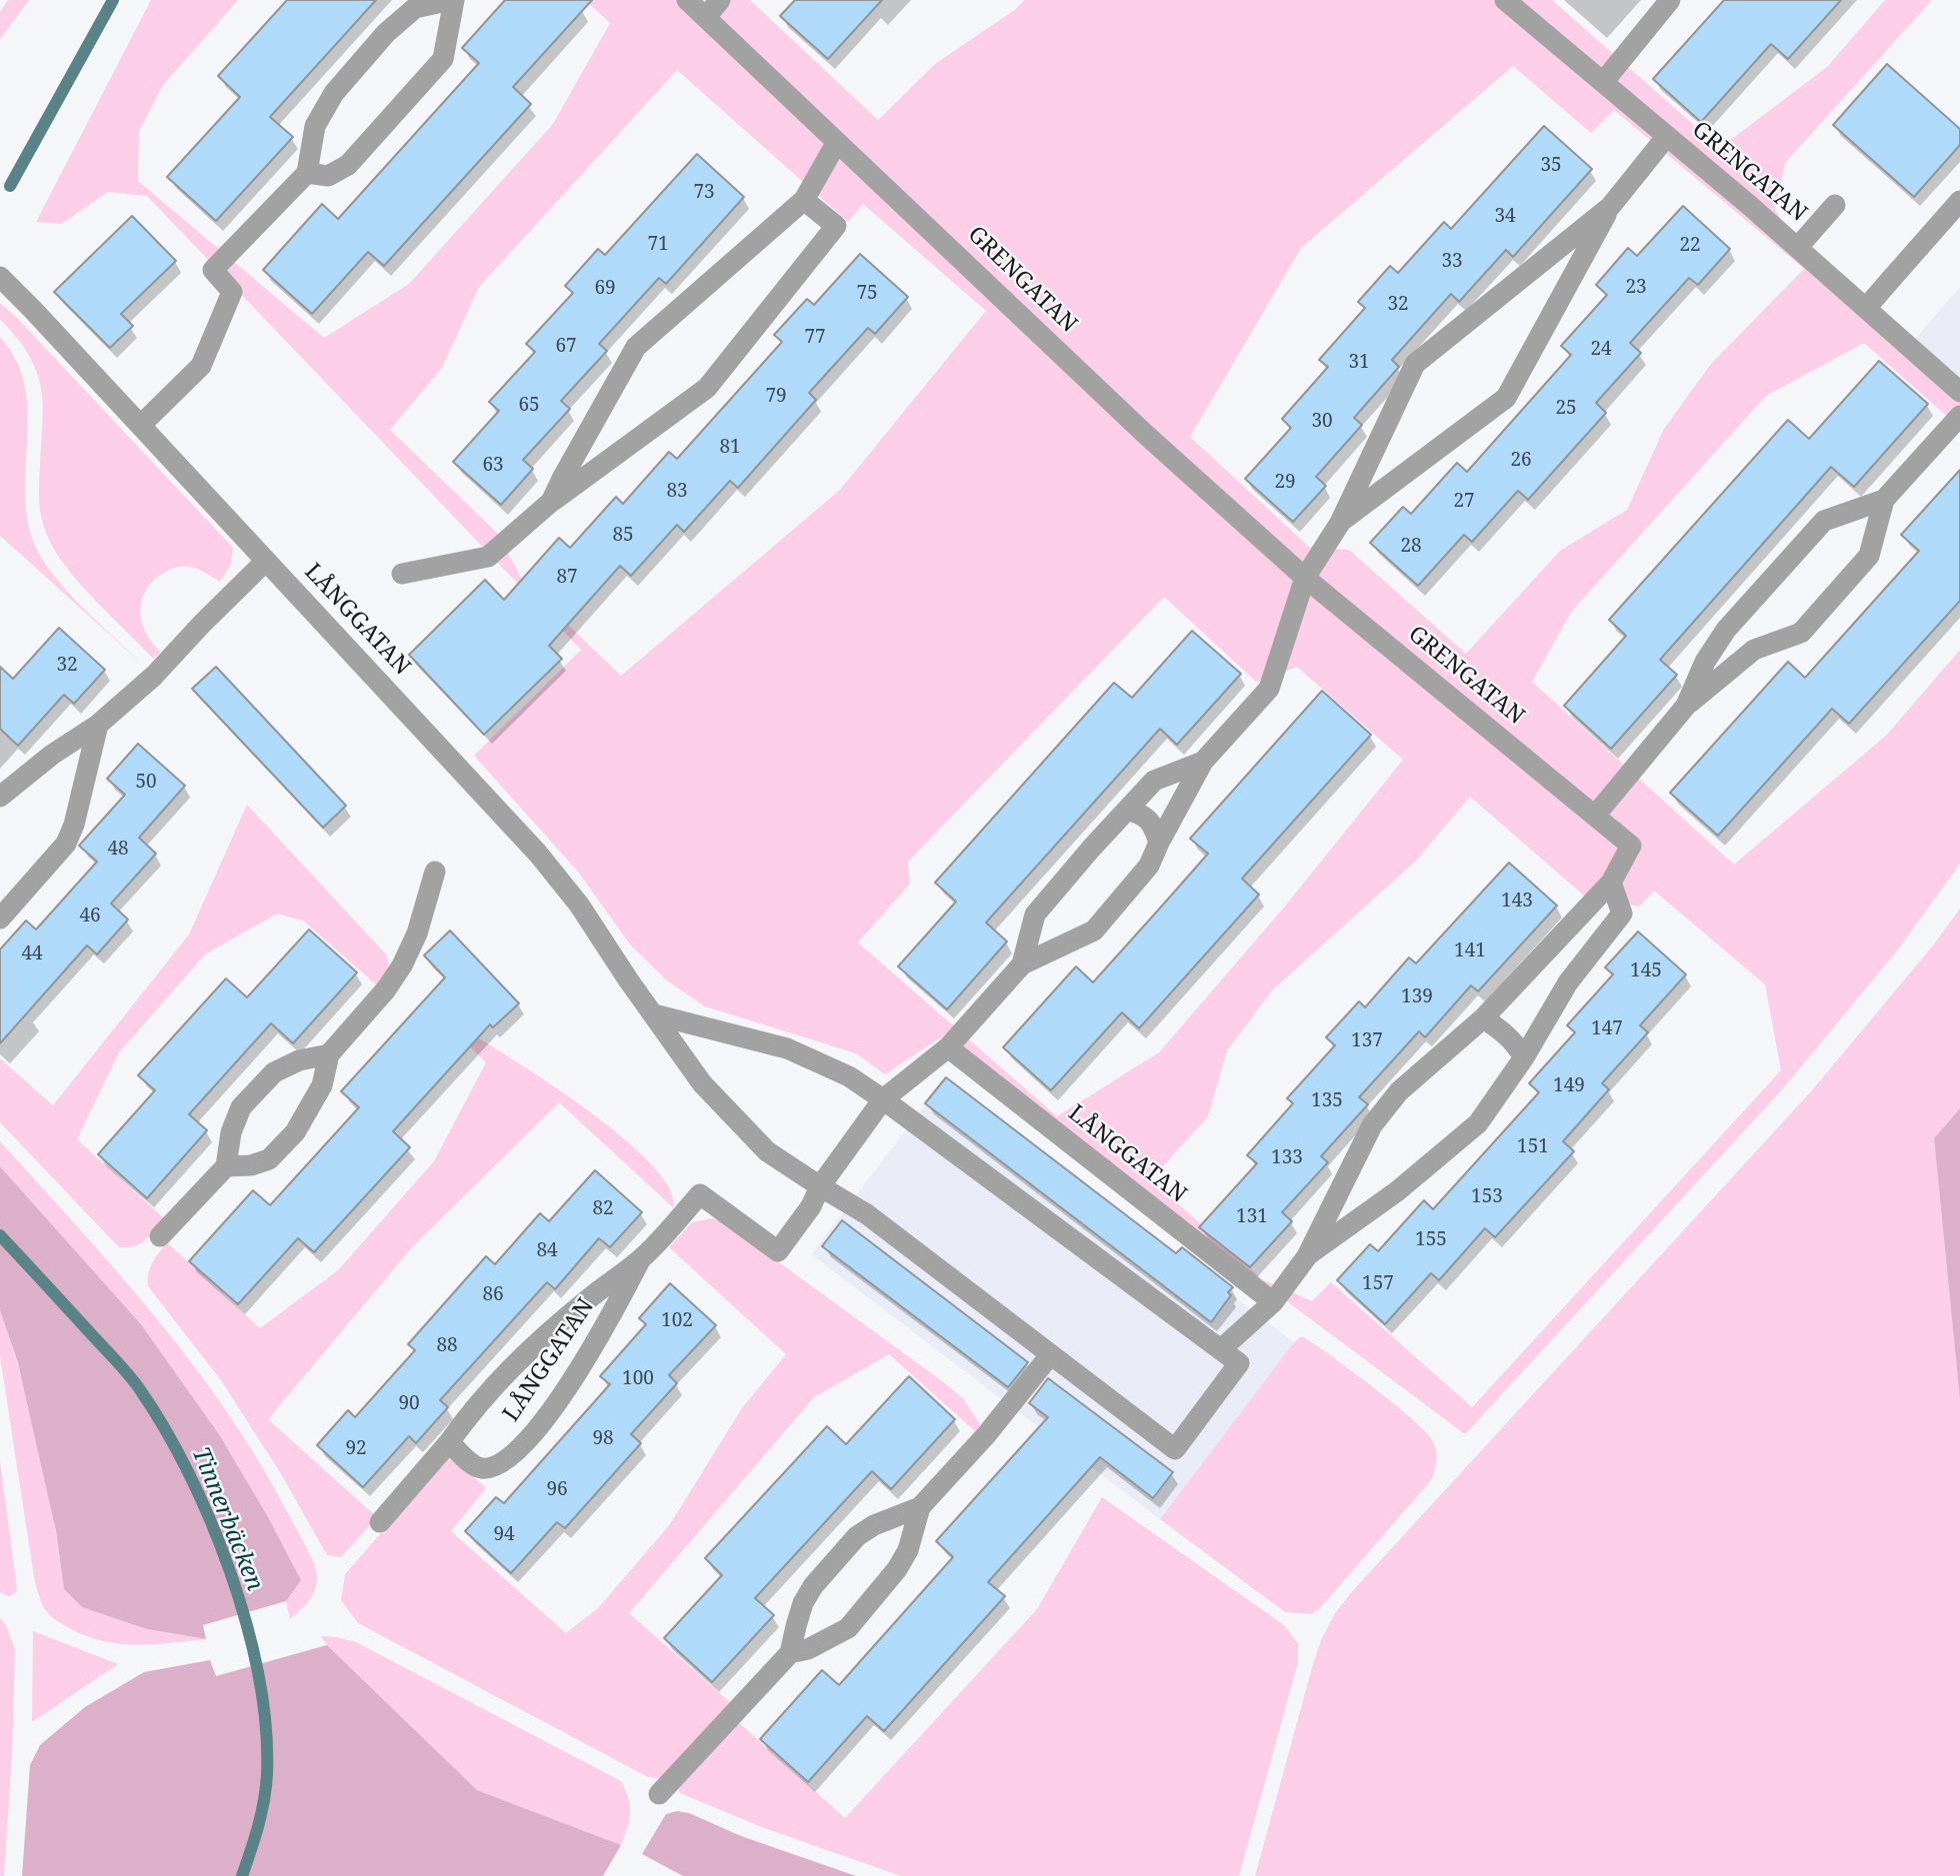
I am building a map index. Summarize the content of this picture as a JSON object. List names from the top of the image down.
{
  "streets": {
    "street": ["GRENGATAN", "LÅNGGATAN"]
  },
  "crossings": [
    ["GRENGATAN", "LÅNGGATAN"]
  ],
  "water": ["Tinnerbäcken"],
  "house_numbers": [
    "35",
    "73",
    "34",
    "71",
    "22",
    "33",
    "23",
    "69",
    "75",
    "32",
    "77",
    "67",
    "24",
    "31",
    "79",
    "65",
    "25",
    "30",
    "81",
    "26",
    "63",
    "29",
    "83",
    "27",
    "85",
    "28",
    "87",
    "32",
    "50",
    "48",
    "143",
    "46",
    "141",
    "44",
    "145",
    "139",
    "147",
    "137",
    "149",
    "135",
    "151",
    "133",
    "153",
    "82",
    "131",
    "155",
    "84",
    "157",
    "86",
    "102",
    "88",
    "100",
    "90",
    "98",
    "92",
    "96",
    "94"
  ]
}
